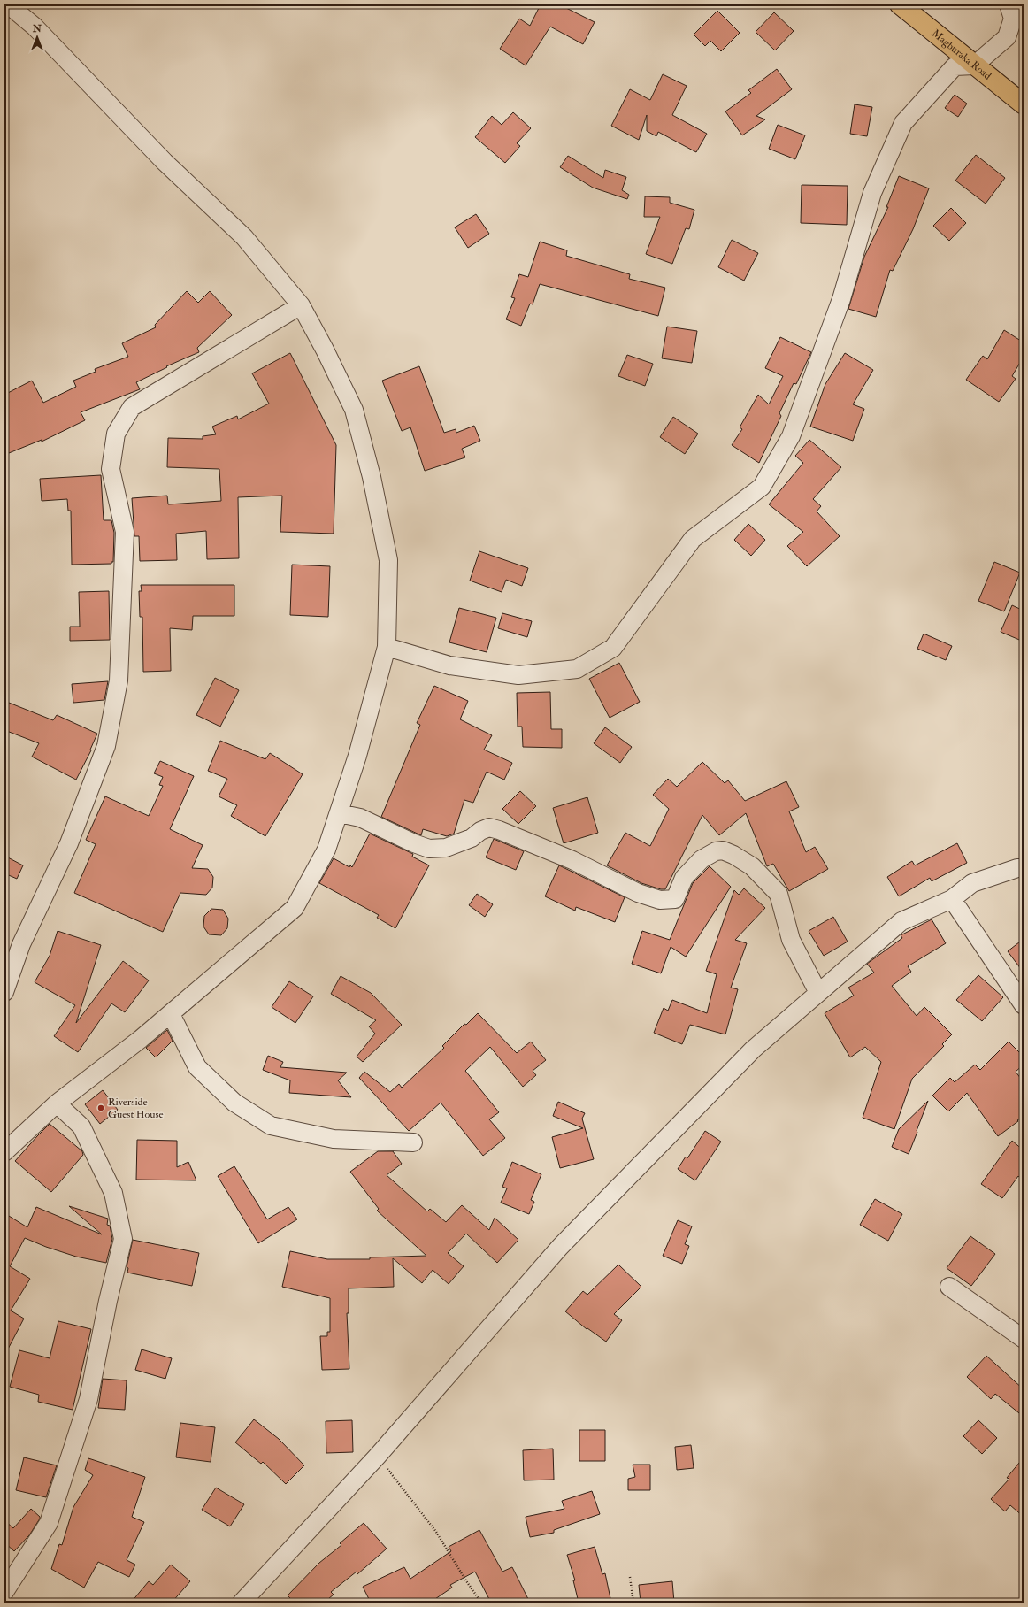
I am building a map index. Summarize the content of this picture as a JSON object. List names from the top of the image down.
{
  "streets": {
    "main road": ["Magburaka Road"]
  },
  "places": ["Riverside Guest House"],
  "north": "top"
}
